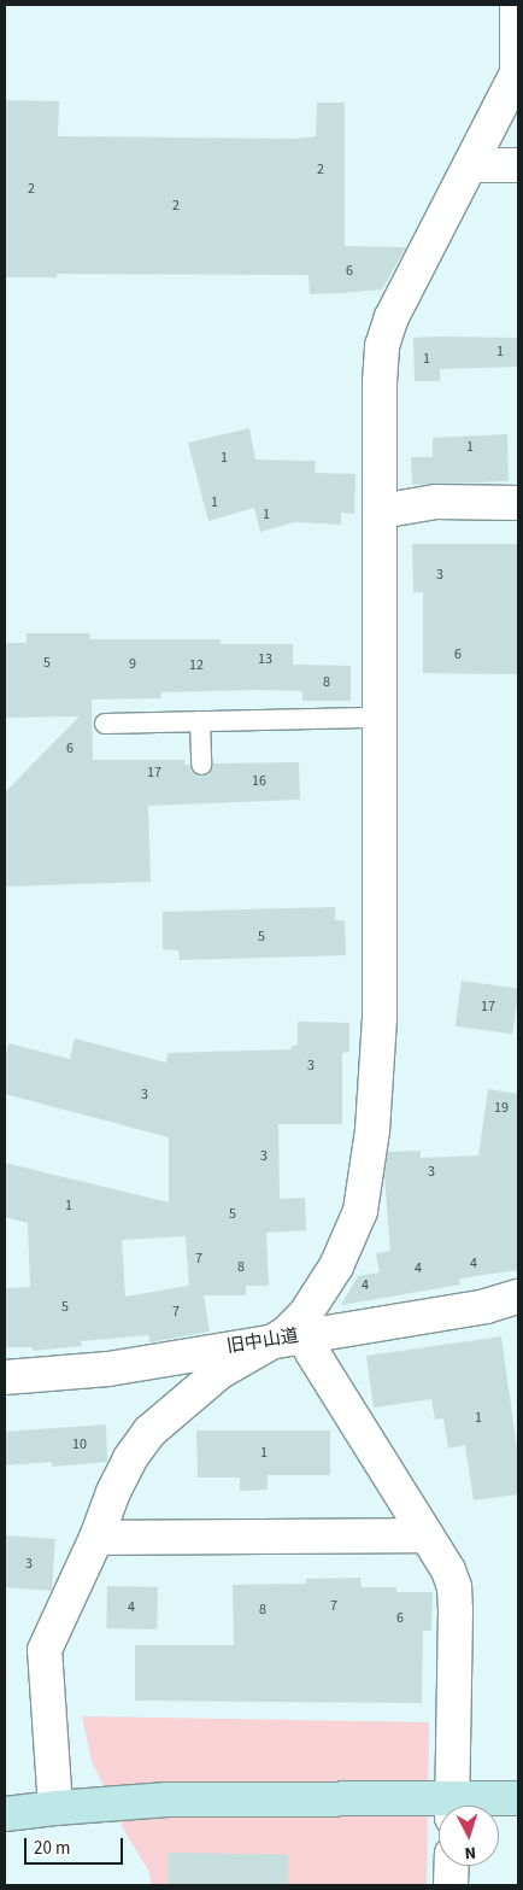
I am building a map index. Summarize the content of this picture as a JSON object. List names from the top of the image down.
{
  "streets": {
    "street": ["旧中山道"]
  },
  "house_numbers": [
    "2",
    "2",
    "2",
    "6",
    "1",
    "1",
    "1",
    "1",
    "1",
    "1",
    "3",
    "6",
    "13",
    "5",
    "9",
    "12",
    "8",
    "6",
    "17",
    "16",
    "5",
    "17",
    "3",
    "3",
    "19",
    "3",
    "3",
    "1",
    "5",
    "7",
    "4",
    "8",
    "4",
    "4",
    "5",
    "7",
    "1",
    "10",
    "1",
    "3",
    "7",
    "4",
    "8",
    "6"
  ],
  "scale_bar": "20 m",
  "north": "bottom"
}
